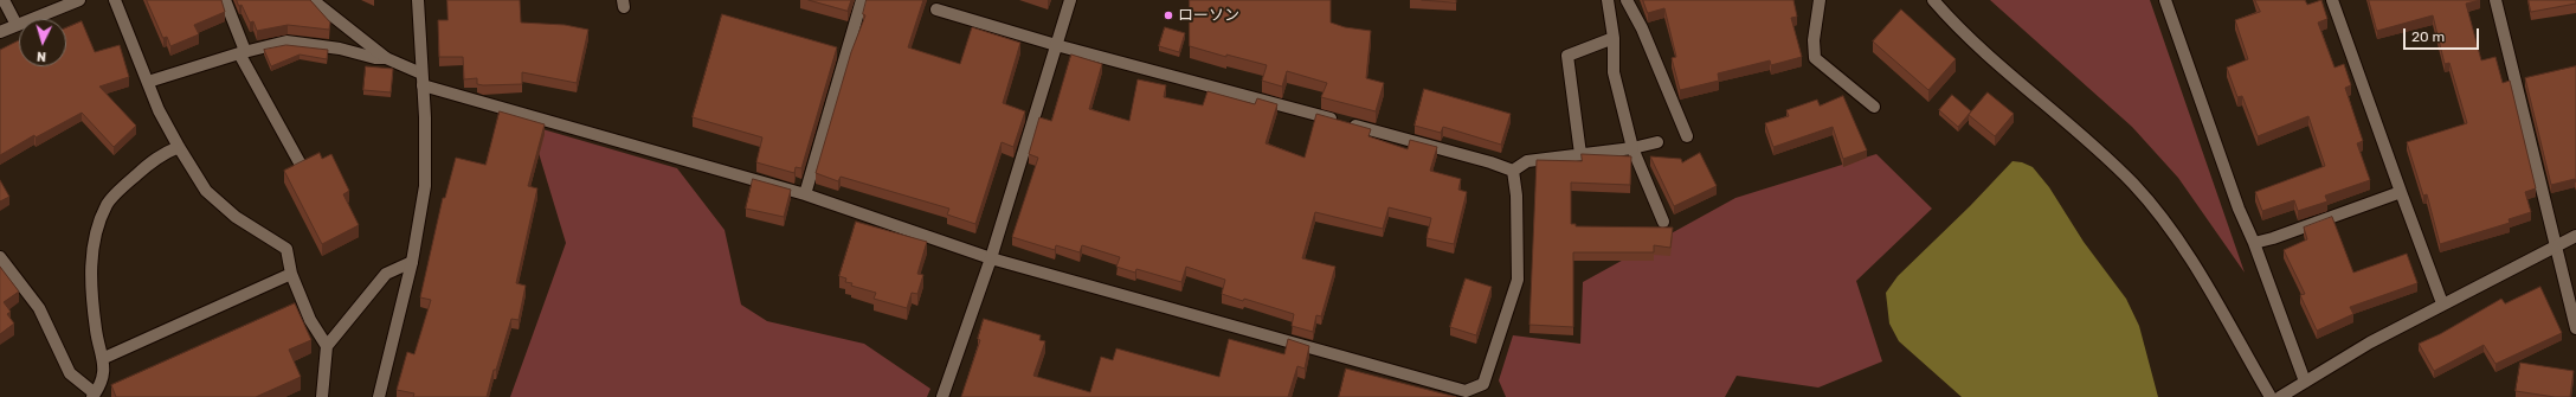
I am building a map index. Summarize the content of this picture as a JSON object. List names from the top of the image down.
{
  "places": ["ローソン"],
  "scale_bar": "20 m",
  "north": "bottom"
}
